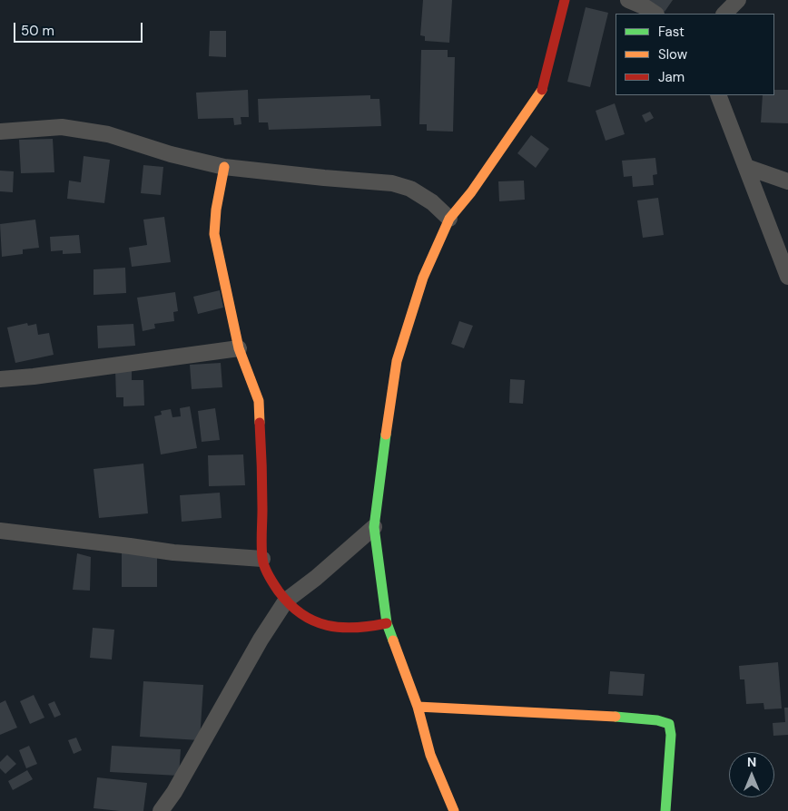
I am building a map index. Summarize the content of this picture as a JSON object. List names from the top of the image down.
{
  "legend": ["Fast", "Slow", "Jam"],
  "scale_bar": "50 m",
  "north": "top"
}
